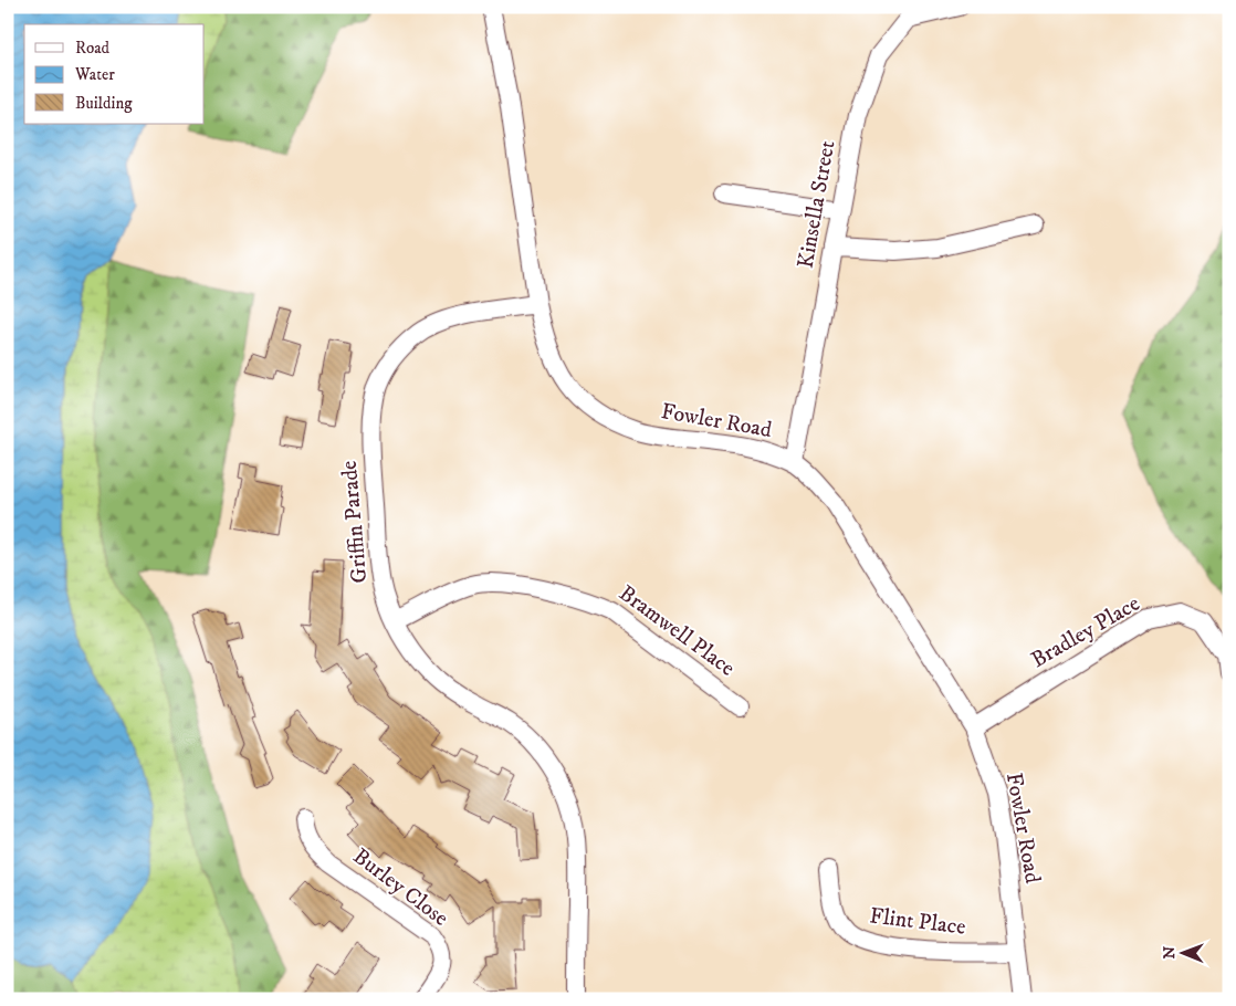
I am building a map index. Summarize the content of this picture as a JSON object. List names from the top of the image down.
{
  "streets": {
    "street": [
      "Kinsella Street",
      "Fowler Road",
      "Griffin Parade",
      "Bramwell Place",
      "Bradley Place",
      "Burley Close",
      "Flint Place"
    ]
  },
  "crossings": [
    ["Kinsella Street", "Fowler Road"],
    ["Fowler Road", "Griffin Parade"],
    ["Fowler Road", "Bradley Place"],
    ["Fowler Road", "Flint Place"],
    ["Griffin Parade", "Bramwell Place"]
  ],
  "legend": ["Road", "Water", "Building"],
  "north": "left"
}
